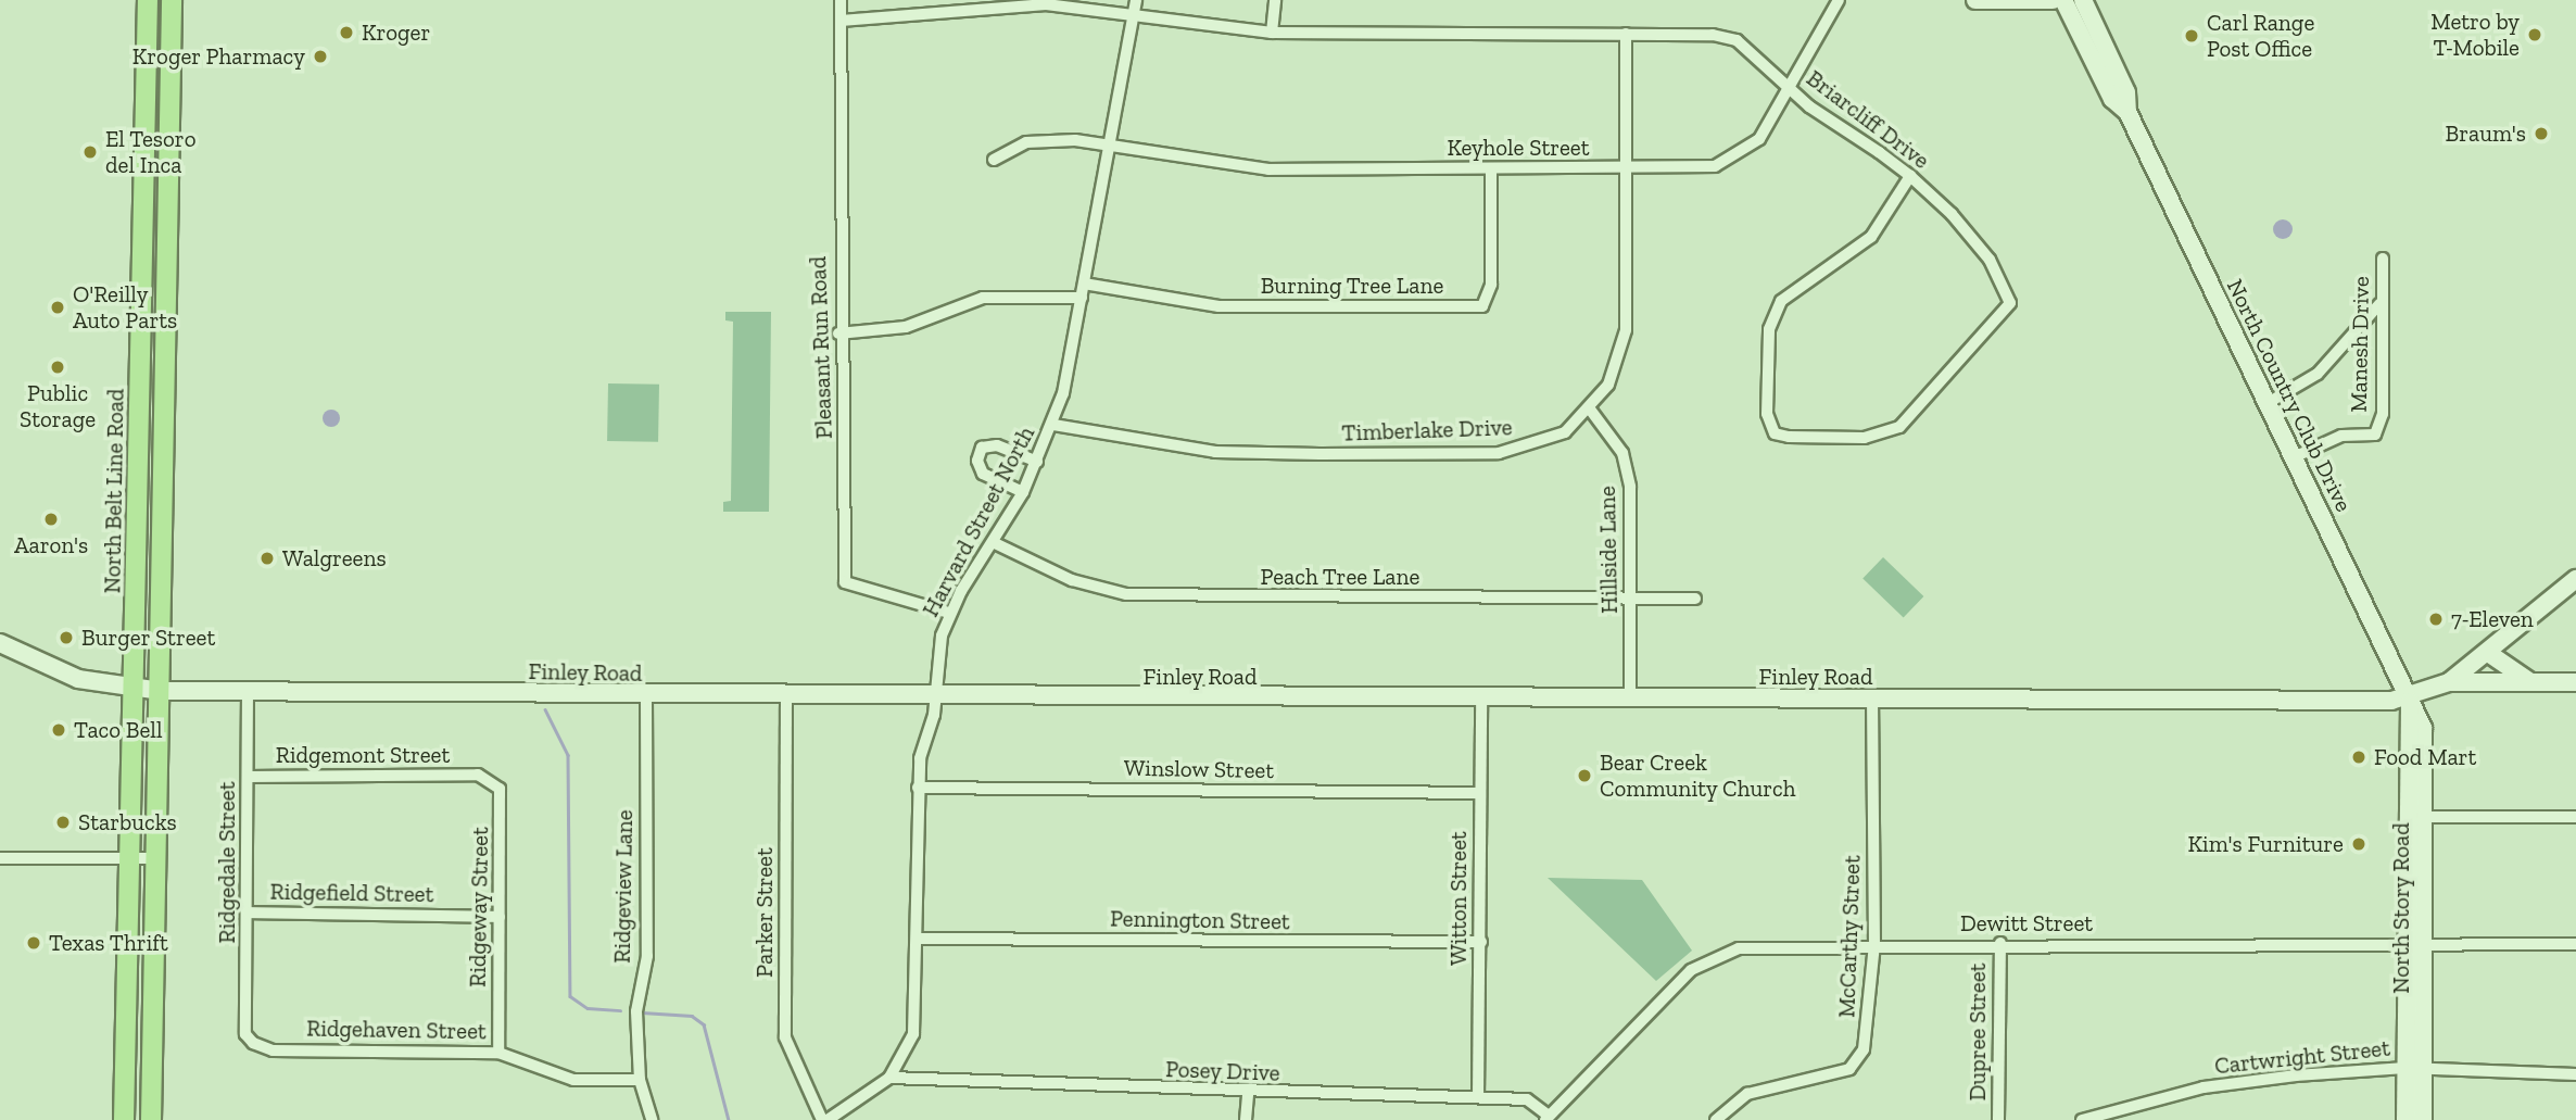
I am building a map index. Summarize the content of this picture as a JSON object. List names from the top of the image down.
{
  "streets": {
    "main road": ["North Belt Line Road"],
    "street": [
      "Briarcliff Drive",
      "Keyhole Street",
      "Burning Tree Lane",
      "Manesh Drive",
      "Pleasant Run Road",
      "North Country Club Drive",
      "Timberlake Drive",
      "Harvard Street North",
      "Hillside Lane",
      "Peach Tree Lane",
      "Finley Road",
      "Ridgemont Street",
      "Winslow Street",
      "Ridgedale Street",
      "Ridgeview Lane",
      "Ridgefield Street",
      "Witton Street",
      "Ridgeway Street",
      "North Story Road",
      "Parker Street",
      "Pennington Street",
      "Dewitt Street",
      "McCarthy Street",
      "Ridgehaven Street",
      "Dupree Street",
      "Cartwright Street",
      "Posey Drive"
    ]
  },
  "crossings": [
    ["Briarcliff Drive", "Keyhole Street"],
    ["Briarcliff Drive", "Pleasant Run Road"],
    ["Briarcliff Drive", "Timberlake Drive"],
    ["Briarcliff Drive", "Harvard Street North"],
    ["Keyhole Street", "Burning Tree Lane"],
    ["Keyhole Street", "Timberlake Drive"],
    ["Keyhole Street", "Harvard Street North"],
    ["Burning Tree Lane", "Harvard Street North"],
    ["Manesh Drive", "North Country Club Drive"],
    ["Pleasant Run Road", "Harvard Street North"],
    ["North Country Club Drive", "Finley Road"],
    ["North Country Club Drive", "North Story Road"],
    ["Timberlake Drive", "Harvard Street North"],
    ["Timberlake Drive", "Hillside Lane"],
    ["North Belt Line Road", "Finley Road"],
    ["Harvard Street North", "Peach Tree Lane"],
    ["Harvard Street North", "Finley Road"],
    ["Harvard Street North", "Winslow Street"],
    ["Harvard Street North", "Parker Street"],
    ["Harvard Street North", "Pennington Street"],
    ["Harvard Street North", "Posey Drive"],
    ["Hillside Lane", "Peach Tree Lane"],
    ["Hillside Lane", "Finley Road"],
    ["Finley Road", "Ridgedale Street"],
    ["Finley Road", "Ridgeview Lane"],
    ["Finley Road", "Witton Street"],
    ["Finley Road", "North Story Road"],
    ["Finley Road", "Parker Street"],
    ["Finley Road", "McCarthy Street"],
    ["Ridgemont Street", "Ridgedale Street"],
    ["Ridgemont Street", "Ridgeway Street"],
    ["Winslow Street", "Witton Street"],
    ["Ridgedale Street", "Ridgefield Street"],
    ["Ridgedale Street", "Ridgehaven Street"],
    ["Ridgeview Lane", "Ridgehaven Street"],
    ["Ridgefield Street", "Ridgeway Street"],
    ["Witton Street", "Pennington Street"],
    ["Witton Street", "Posey Drive"],
    ["Ridgeway Street", "Ridgehaven Street"],
    ["North Story Road", "Dewitt Street"],
    ["North Story Road", "Cartwright Street"],
    ["Dewitt Street", "McCarthy Street"],
    ["Dewitt Street", "Dupree Street"],
    ["Dewitt Street", "Posey Drive"]
  ],
  "places": [
    "Kroger",
    "Metro by T-Mobile",
    "Carl Range Post Office",
    "Kroger Pharmacy",
    "Braum's",
    "El Tesoro del Inca",
    "O'Reilly Auto Parts",
    "Public Storage",
    "Aaron's",
    "Walgreens",
    "7-Eleven",
    "Burger Street",
    "Taco Bell",
    "Food Mart",
    "Bear Creek Community Church",
    "Starbucks",
    "Kim's Furniture",
    "Texas Thrift"
  ]
}
